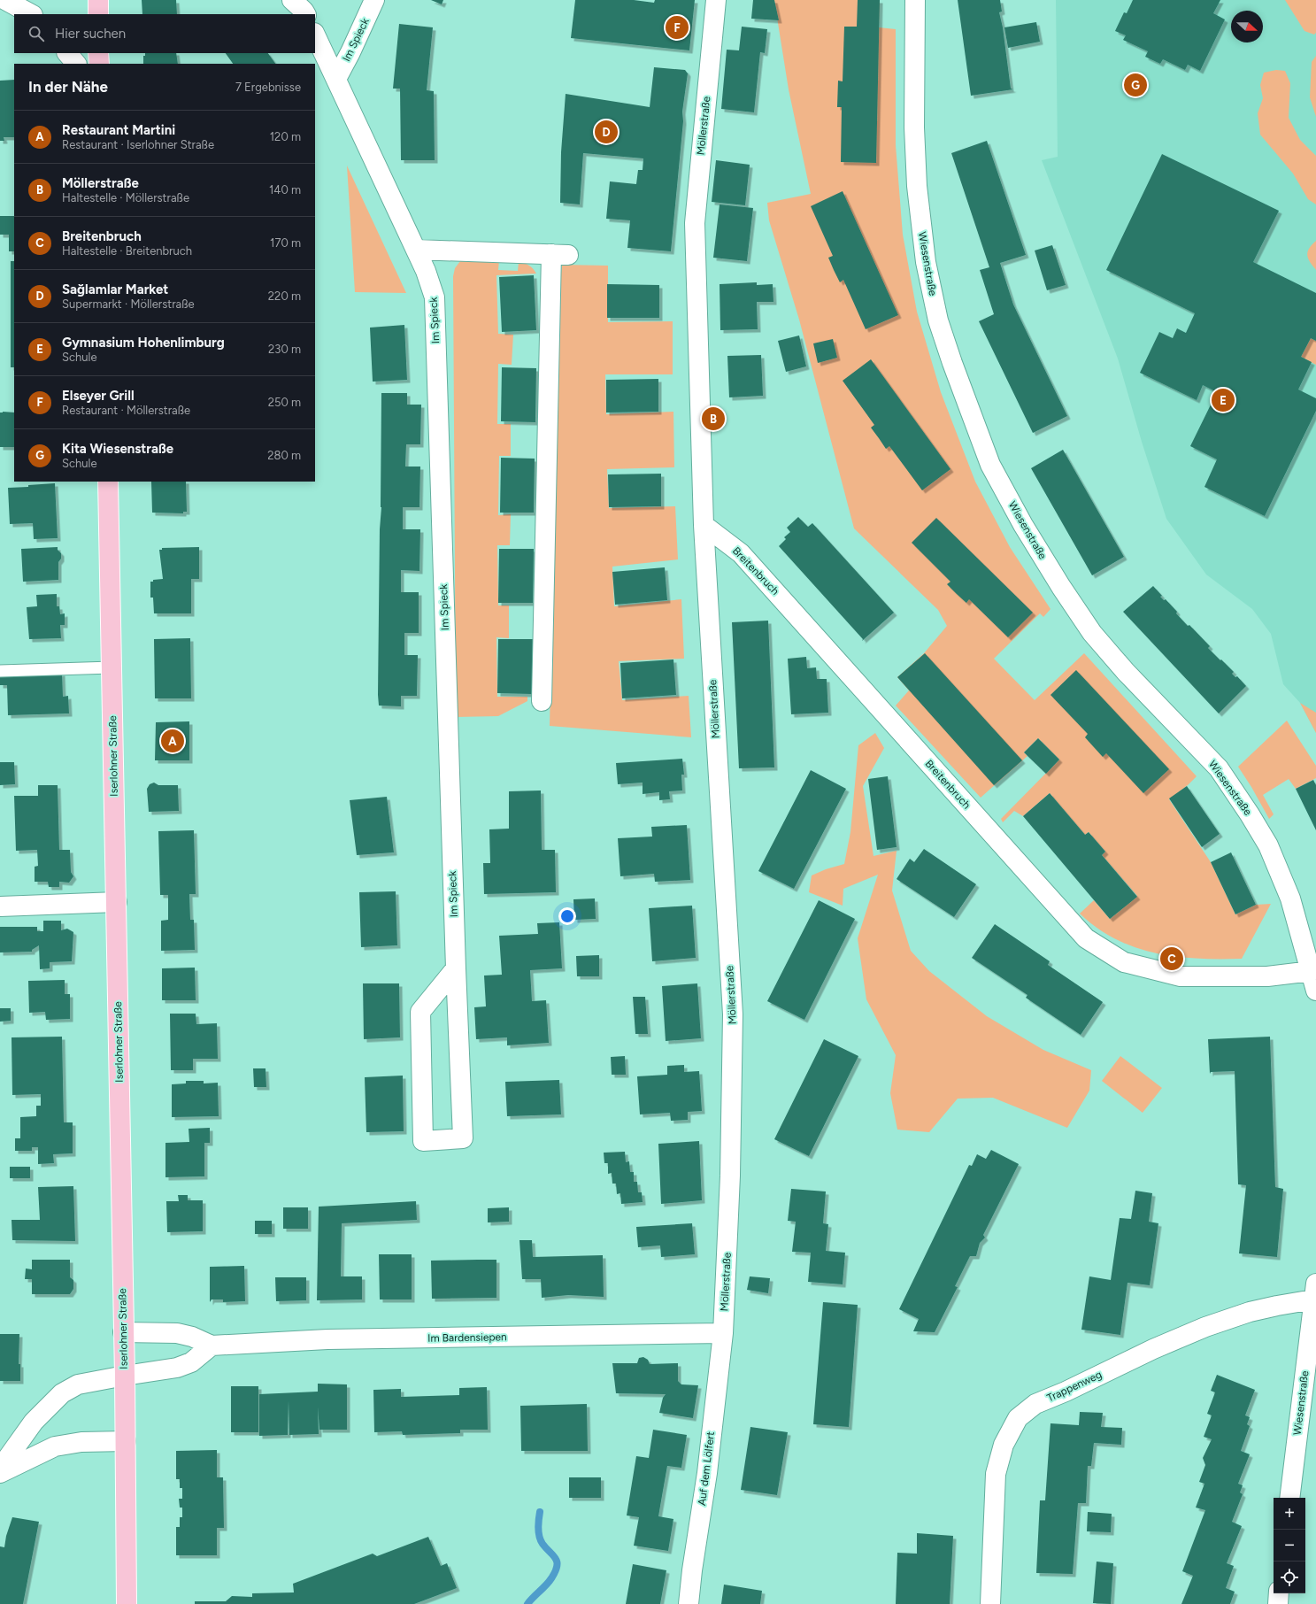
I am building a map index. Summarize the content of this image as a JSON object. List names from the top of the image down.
{
  "streets": {
    "main road": ["Iserlohner Straße"],
    "street": [
      "Im Spieck",
      "Möllerstraße",
      "Wiesenstraße",
      "Breitenbruch",
      "Im Bardensiepen",
      "Trappenweg",
      "Auf dem Lölfert"
    ]
  },
  "crossings": [
    ["Möllerstraße", "Breitenbruch"],
    ["Möllerstraße", "Im Bardensiepen"],
    ["Möllerstraße", "Auf dem Lölfert"],
    ["Wiesenstraße", "Breitenbruch"],
    ["Wiesenstraße", "Trappenweg"],
    ["Iserlohner Straße", "Im Bardensiepen"],
    ["Im Bardensiepen", "Auf dem Lölfert"]
  ],
  "north": "right",
  "page": {
    "pins": [
      "F",
      "G",
      "D",
      "E",
      "B",
      "A",
      "C"
    ],
    "search": "Hier suchen",
    "heading": ["In der Nähe", "7 Ergebnisse"],
    "list": [
      {
        "mark": "A",
        "name": "Restaurant Martini",
        "note": "Restaurant · Iserlohner Straße",
        "value": "120 m"
      },
      {
        "mark": "B",
        "name": "Möllerstraße",
        "note": "Haltestelle · Möllerstraße",
        "value": "140 m"
      },
      {
        "mark": "C",
        "name": "Breitenbruch",
        "note": "Haltestelle · Breitenbruch",
        "value": "170 m"
      },
      {
        "mark": "D",
        "name": "Sağlamlar Market",
        "note": "Supermarkt · Möllerstraße",
        "value": "220 m"
      },
      {
        "mark": "E",
        "name": "Gymnasium Hohenlimburg",
        "note": "Schule",
        "value": "230 m"
      },
      {
        "mark": "F",
        "name": "Elseyer Grill",
        "note": "Restaurant · Möllerstraße",
        "value": "250 m"
      },
      {
        "mark": "G",
        "name": "Kita Wiesenstraße",
        "note": "Schule",
        "value": "280 m"
      }
    ],
    "map_buttons": ["+", "−"]
  }
}
